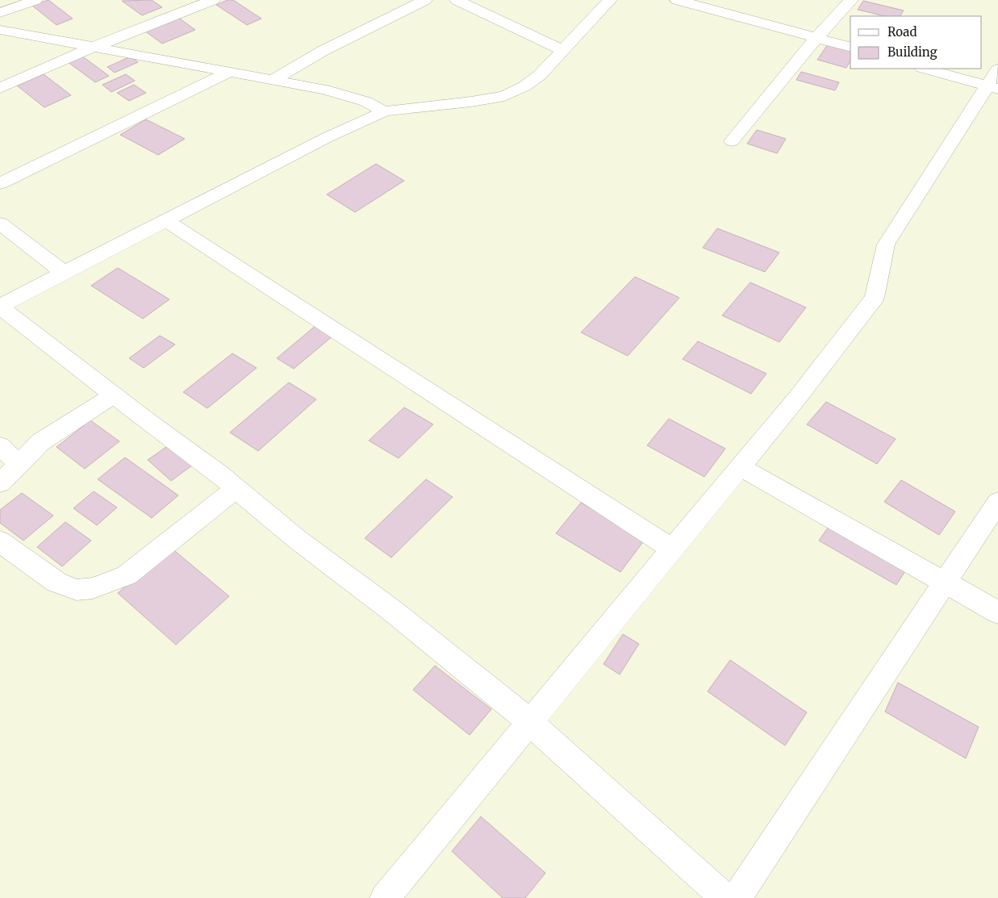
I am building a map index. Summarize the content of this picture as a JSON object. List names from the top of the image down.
{
  "legend": ["Road", "Building"]
}
